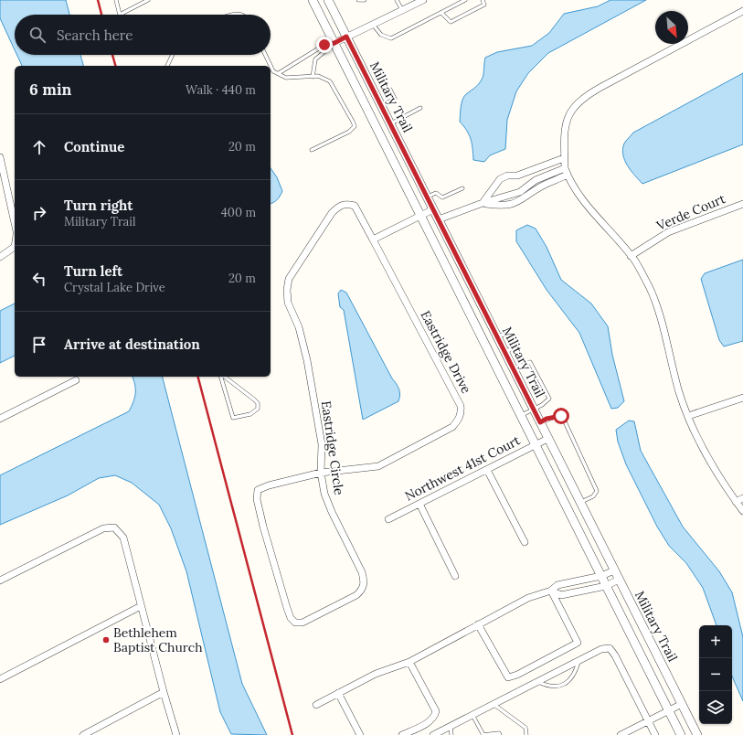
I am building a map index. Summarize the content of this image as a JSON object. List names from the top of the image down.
{
  "streets": {
    "street": [
      "Military Trail",
      "Verde Court",
      "Eastridge Drive",
      "Eastridge Circle",
      "Northwest 41st Court"
    ]
  },
  "crossings": [
    ["Military Trail", "Northwest 41st Court"],
    ["Eastridge Drive", "Eastridge Circle"]
  ],
  "places": ["Bethlehem Baptist Church"],
  "north": "bottom right",
  "page": {
    "search": "Search here",
    "heading": ["6 min", "Walk · 440 m"],
    "list": [
      ["Continue", "20 m"],
      ["Turn right", "Military Trail", "400 m"],
      ["Turn left", "Crystal Lake Drive", "20 m"],
      "Arrive at destination"
    ],
    "map_buttons": ["+", "−"]
  }
}
